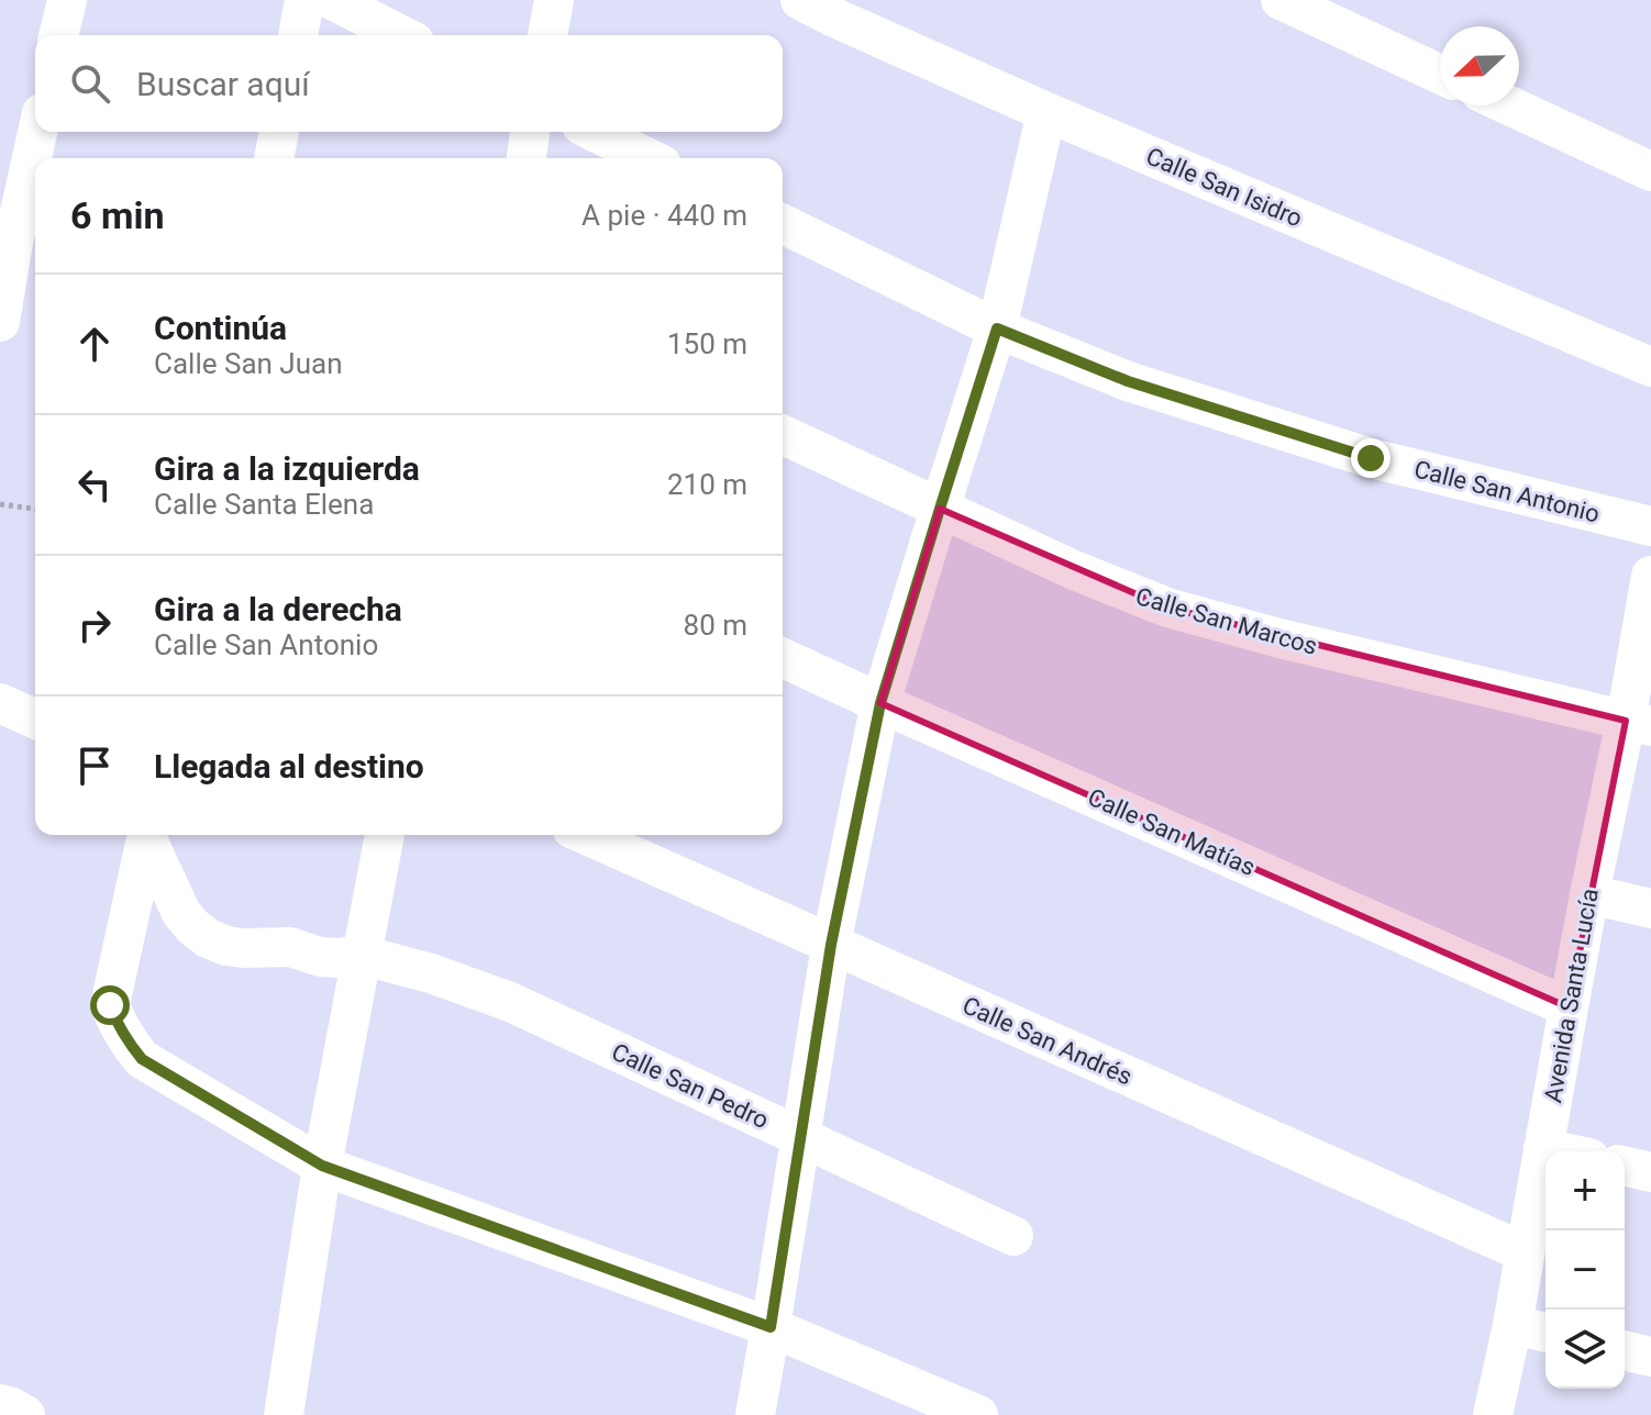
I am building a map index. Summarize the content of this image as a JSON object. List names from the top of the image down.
{
  "streets": {
    "street": [
      "Calle San Isidro",
      "Calle San Antonio",
      "Calle San Marcos",
      "Calle San Matías",
      "Avenida Santa Lucía",
      "Calle San Andrés",
      "Calle San Pedro"
    ]
  },
  "crossings": [
    ["Calle San Marcos", "Avenida Santa Lucía"],
    ["Calle San Matías", "Avenida Santa Lucía"],
    ["Avenida Santa Lucía", "Calle San Andrés"]
  ],
  "north": "left",
  "page": {
    "search": "Buscar aquí",
    "heading": ["6 min", "A pie · 440 m"],
    "list": [
      ["Continúa", "Calle San Juan", "150 m"],
      ["Gira a la izquierda", "Calle Santa Elena", "210 m"],
      ["Gira a la derecha", "Calle San Antonio", "80 m"],
      "Llegada al destino"
    ],
    "map_buttons": ["+", "−"]
  }
}
